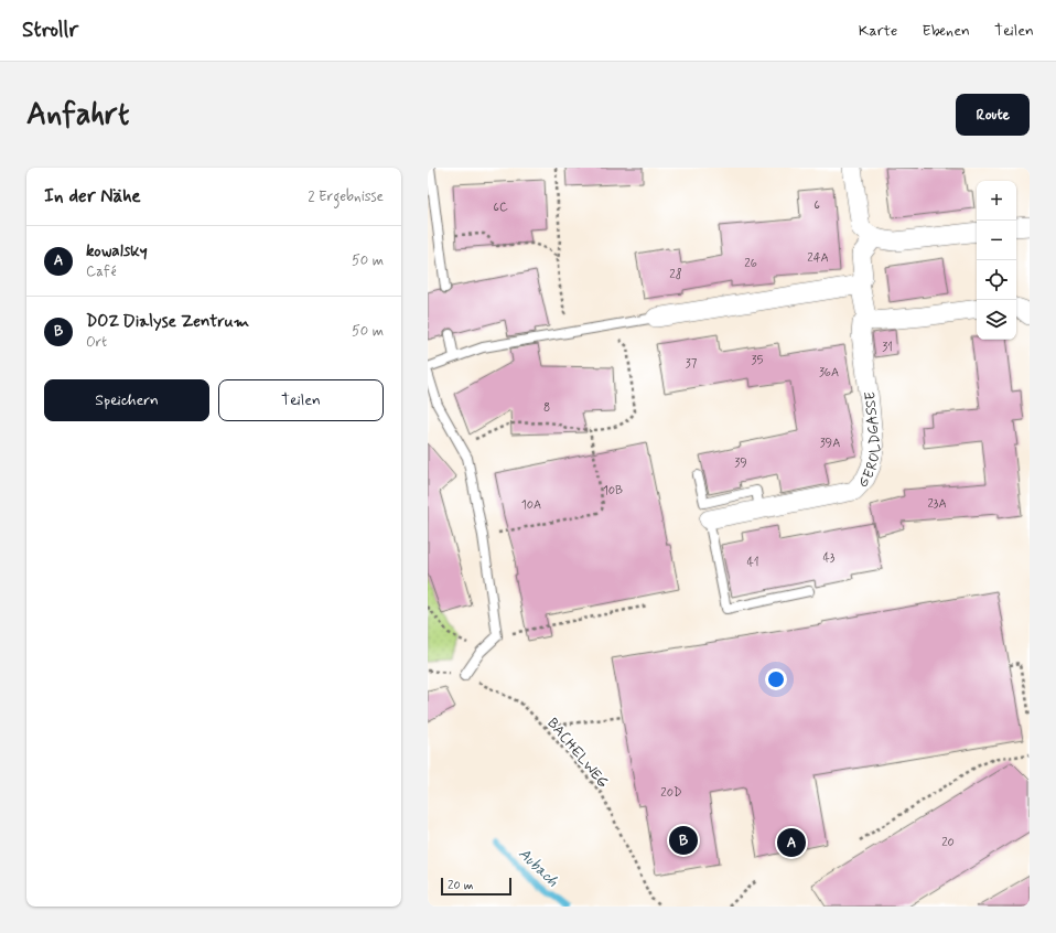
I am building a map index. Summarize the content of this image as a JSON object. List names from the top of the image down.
{
  "streets": {
    "street": ["GEROLDGASSE"],
    "path": ["BACHELWEG"]
  },
  "water": ["Aubach"],
  "house_numbers": [
    "6",
    "6C",
    "24A",
    "26",
    "28",
    "31",
    "35",
    "37",
    "36A",
    "8",
    "39A",
    "39",
    "10B",
    "23A",
    "10A",
    "43",
    "41",
    "20D",
    "20"
  ],
  "scale_bar": "20 m",
  "page": {
    "header": "Strollr",
    "nav": ["Karte", "Ebenen", "Teilen"],
    "buttons": [
      "Route",
      ["Speichern", "Teilen"]
    ],
    "title": "Anfahrt",
    "heading": ["In der Nähe", "2 Ergebnisse"],
    "map_buttons": ["+", "−"],
    "list": [
      {
        "mark": "A",
        "name": "kowalsky",
        "note": "Café",
        "value": "50 m"
      },
      {
        "mark": "B",
        "name": "DOZ Dialyse Zentrum",
        "note": "Ort",
        "value": "50 m"
      }
    ],
    "pins": ["B", "A"],
    "scale": "20 m"
  }
}
